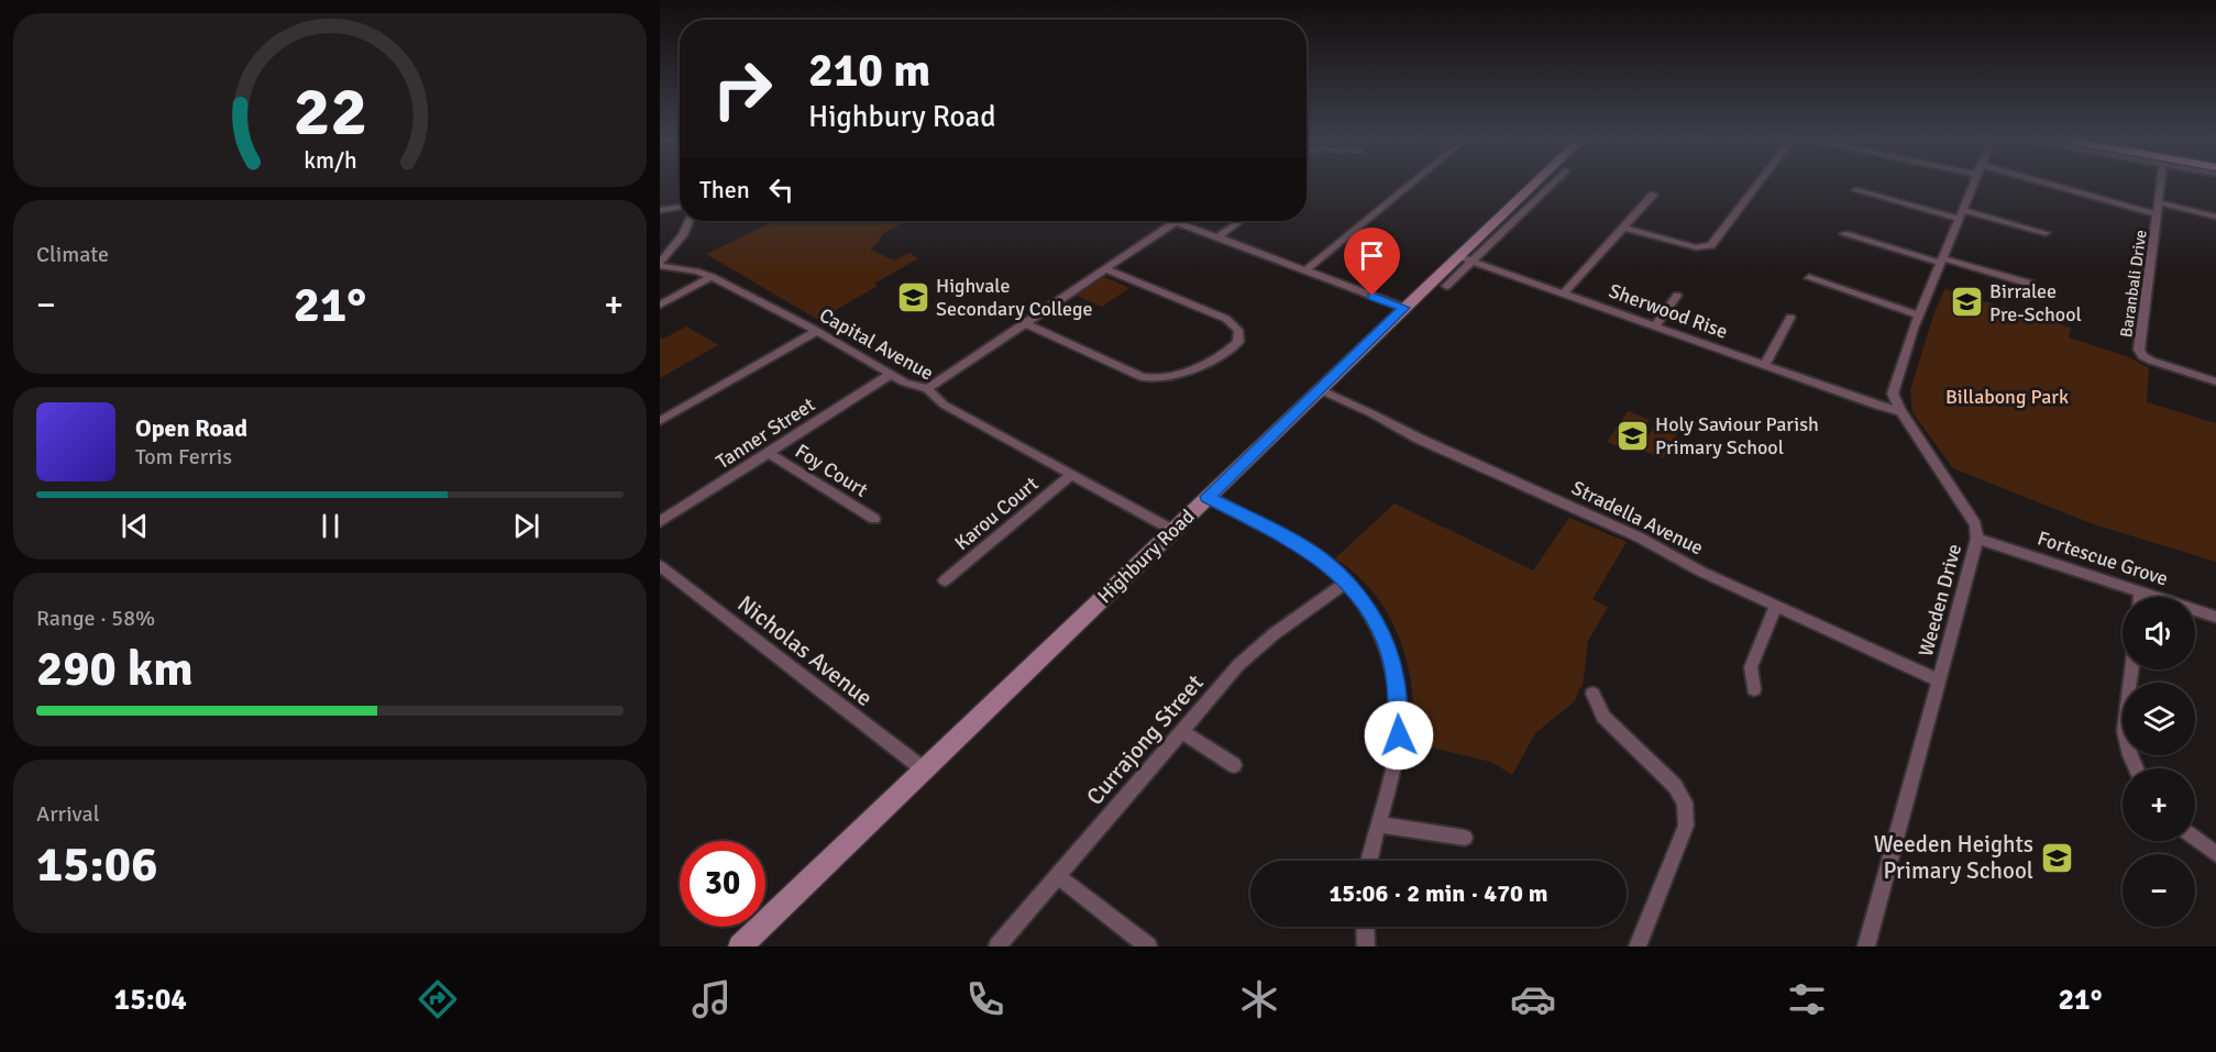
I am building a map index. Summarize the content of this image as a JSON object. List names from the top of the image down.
{
  "streets": {
    "main road": ["Highbury Road"],
    "street": [
      "Baranbali Drive",
      "Sherwood Rise",
      "Capital Avenue",
      "Tanner Street",
      "Foy Court",
      "Karou Court",
      "Stradella Avenue",
      "Fortescue Grove",
      "Weeden Drive",
      "Nicholas Avenue",
      "Currajong Street"
    ]
  },
  "crossings": [
    ["Sherwood Rise", "Highbury Road"],
    ["Sherwood Rise", "Weeden Drive"],
    ["Capital Avenue", "Tanner Street"],
    ["Capital Avenue", "Karou Court"],
    ["Capital Avenue", "Highbury Road"],
    ["Tanner Street", "Foy Court"],
    ["Stradella Avenue", "Highbury Road"],
    ["Stradella Avenue", "Weeden Drive"],
    ["Highbury Road", "Nicholas Avenue"],
    ["Fortescue Grove", "Weeden Drive"]
  ],
  "parks": ["Billabong Park"],
  "places": {
    "school or university": [
      "Highvale Secondary College",
      "Birralee Pre-School",
      "Holy Saviour Parish Primary School",
      "Weeden Heights Primary School"
    ]
  },
  "page": {
    "turn": ["210 m", "Highbury Road"],
    "then": "Then",
    "tile": [
      "Climate",
      ["Range · 58%", "290 km"],
      ["Arrival", "15:06"]
    ],
    "heat": ["−", "21°", "+"],
    "song": ["Open Road", "Tom Ferris"],
    "map_buttons": ["+", "−"],
    "limit": "30",
    "trip": "15:06 · 2 min · 470 m",
    "tabs": ["15:04", "21°"],
    "gauge": ["22", "km/h"]
  }
}
